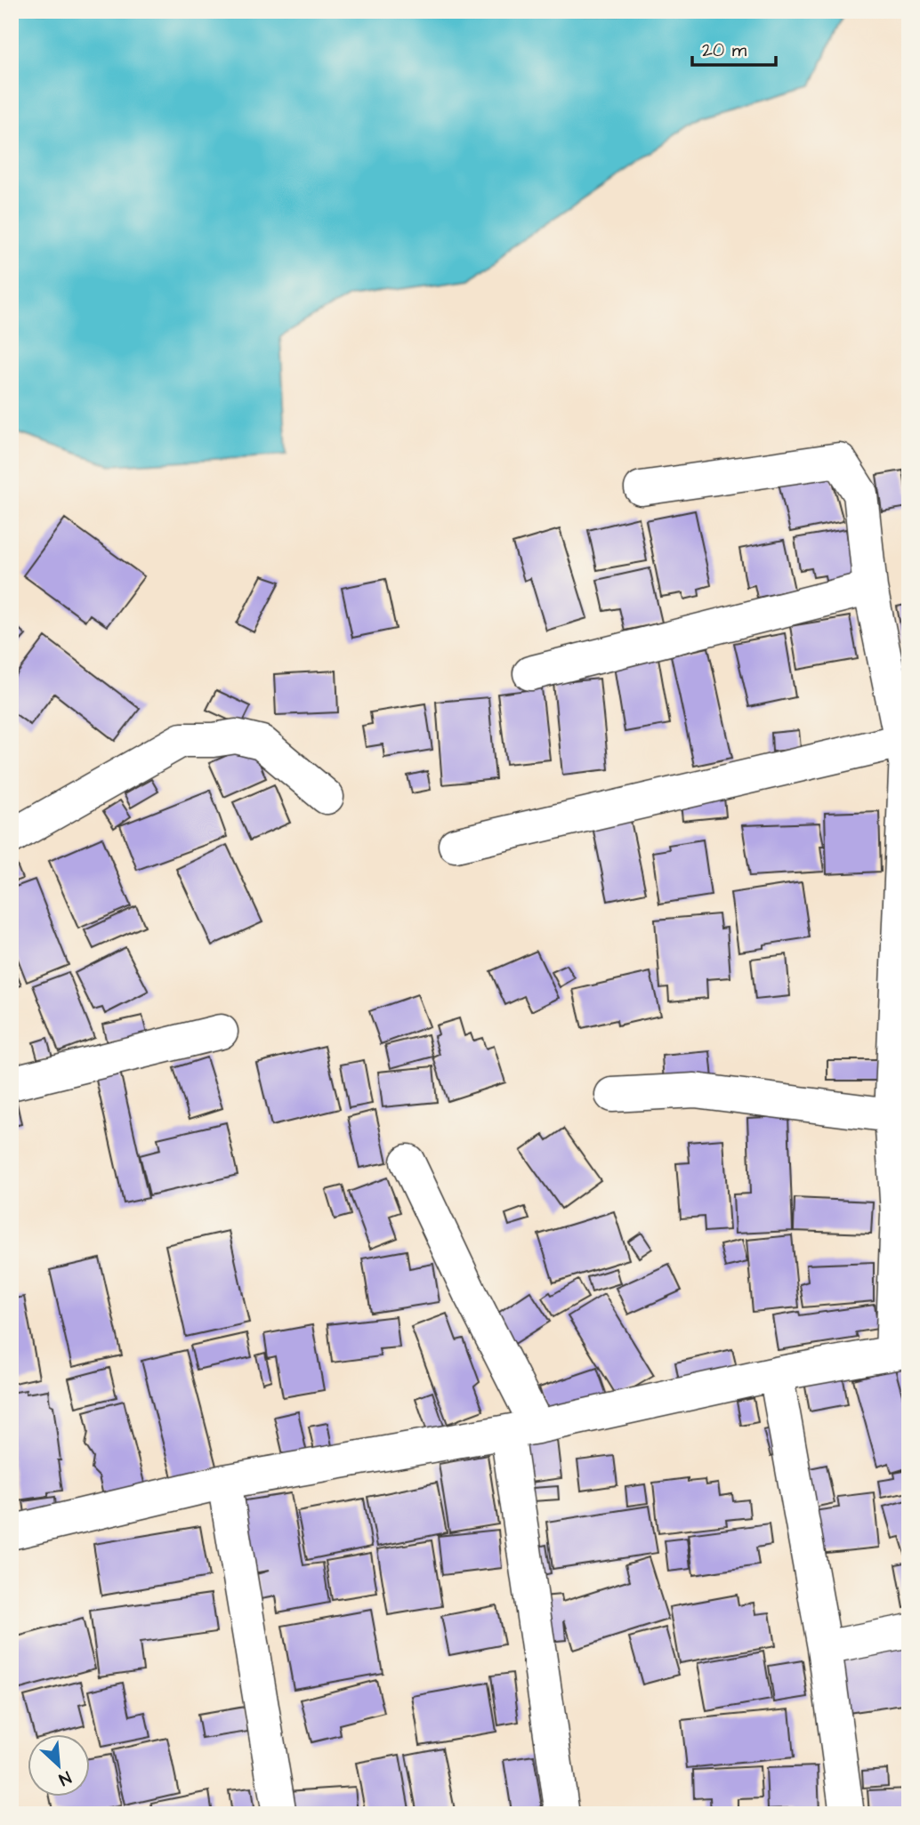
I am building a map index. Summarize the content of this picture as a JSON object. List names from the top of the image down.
{
  "scale_bar": "20 m",
  "north": "bottom right"
}
